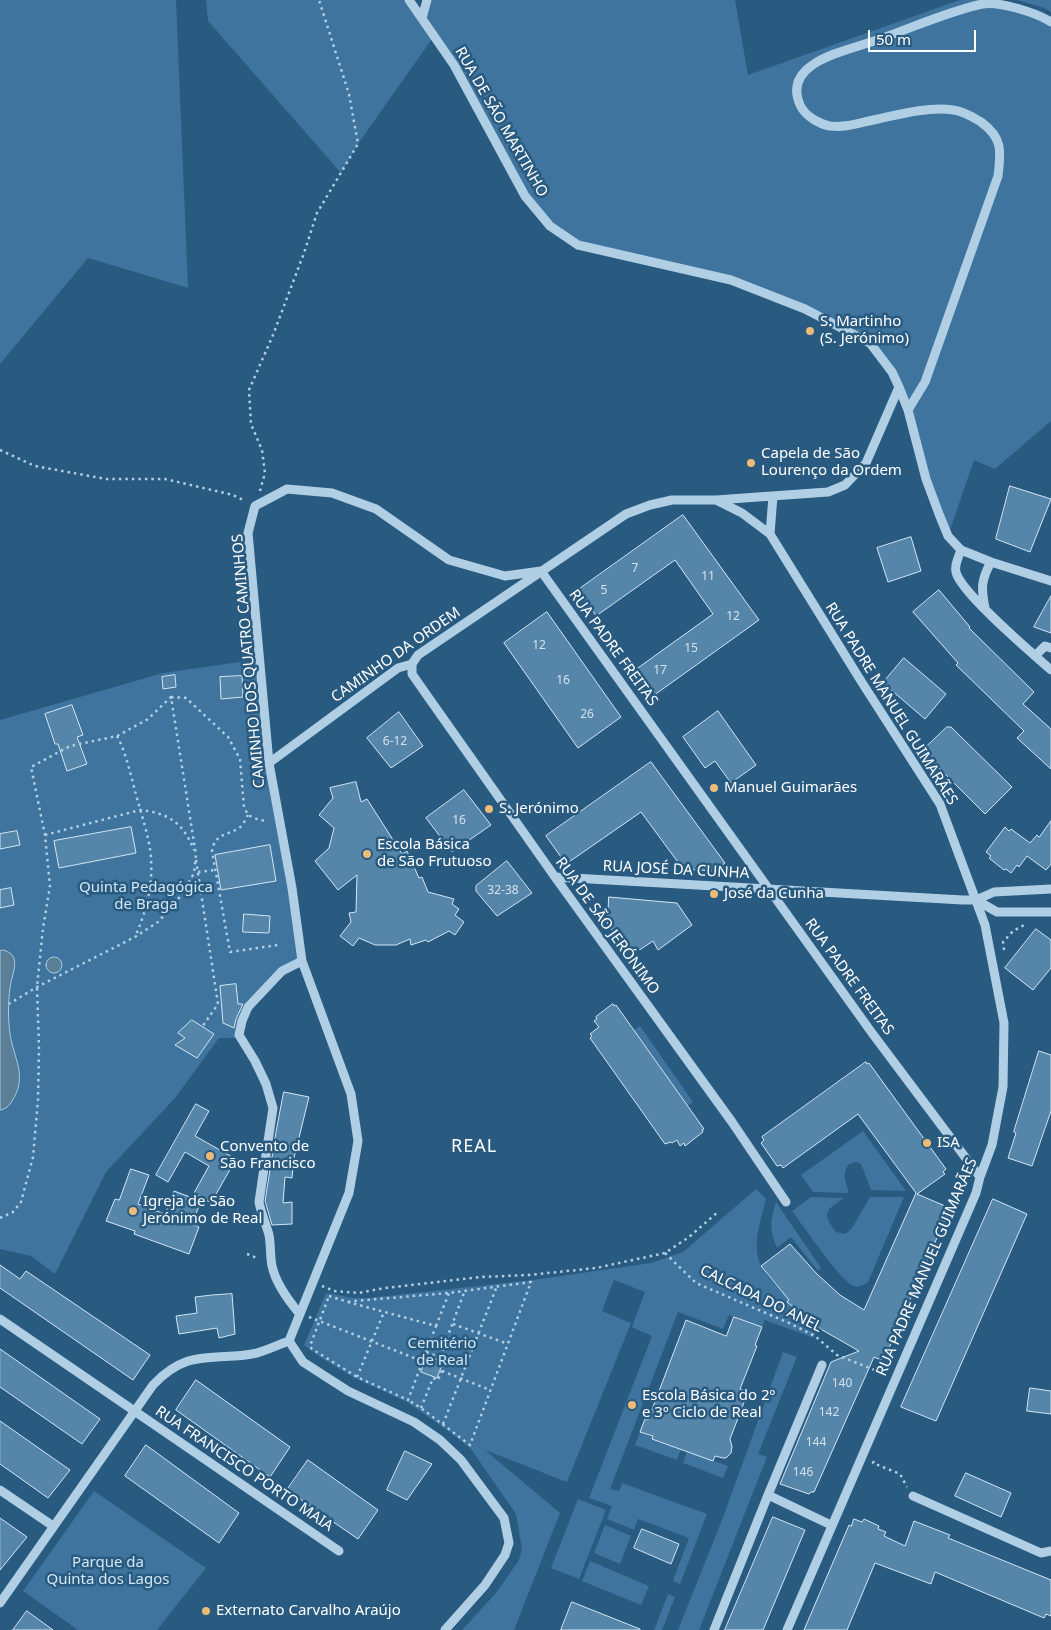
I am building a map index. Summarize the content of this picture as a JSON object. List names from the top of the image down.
{
  "streets": {
    "street": [
      "RUA DE SÃO MARTINHO",
      "RUA PADRE FREITAS",
      "CAMINHO DA ORDEM",
      "CAMINHO DOS QUATRO CAMINHOS",
      "RUA PADRE MANUEL GUIMARÃES",
      "RUA JOSÉ DA CUNHA",
      "RUA DE SÃO JERÓNIMO",
      "RUA FRANCISCO PORTO MAIA"
    ],
    "path": ["CALCADA DO ANEL"]
  },
  "crossings": [
    ["RUA DE SÃO MARTINHO", "CAMINHO DA ORDEM"],
    ["RUA PADRE FREITAS", "CAMINHO DA ORDEM"],
    ["RUA PADRE FREITAS", "RUA PADRE MANUEL GUIMARÃES"],
    ["RUA PADRE FREITAS", "RUA JOSÉ DA CUNHA"],
    ["CAMINHO DA ORDEM", "CAMINHO DOS QUATRO CAMINHOS"],
    ["CAMINHO DA ORDEM", "RUA PADRE MANUEL GUIMARÃES"],
    ["CAMINHO DA ORDEM", "RUA DE SÃO JERÓNIMO"],
    ["RUA PADRE MANUEL GUIMARÃES", "RUA JOSÉ DA CUNHA"],
    ["RUA PADRE MANUEL GUIMARÃES", "CALCADA DO ANEL"],
    ["RUA JOSÉ DA CUNHA", "RUA DE SÃO JERÓNIMO"]
  ],
  "districts": ["REAL"],
  "parks": ["Quinta Pedagógica de Braga", "Cemitério de Real", "Parque da Quinta dos Lagos"],
  "places": [
    "S. Martinho (S. Jerónimo)",
    "Capela de São Lourenço da Ordem",
    "Manuel Guimarães",
    "S. Jerónimo",
    "Escola Básica de São Frutuoso",
    "José da Cunha",
    "ISA",
    "Convento de São Francisco",
    "Igreja de São Jerónimo de Real",
    "Escola Básica do 2º e 3º Ciclo de Real",
    "Externato Carvalho Araújo"
  ],
  "house_numbers": [
    "7",
    "11",
    "5",
    "12",
    "12",
    "15",
    "17",
    "16",
    "26",
    "6-12",
    "16",
    "32-38",
    "140",
    "142",
    "144",
    "146"
  ],
  "scale_bar": "50 m"
}
